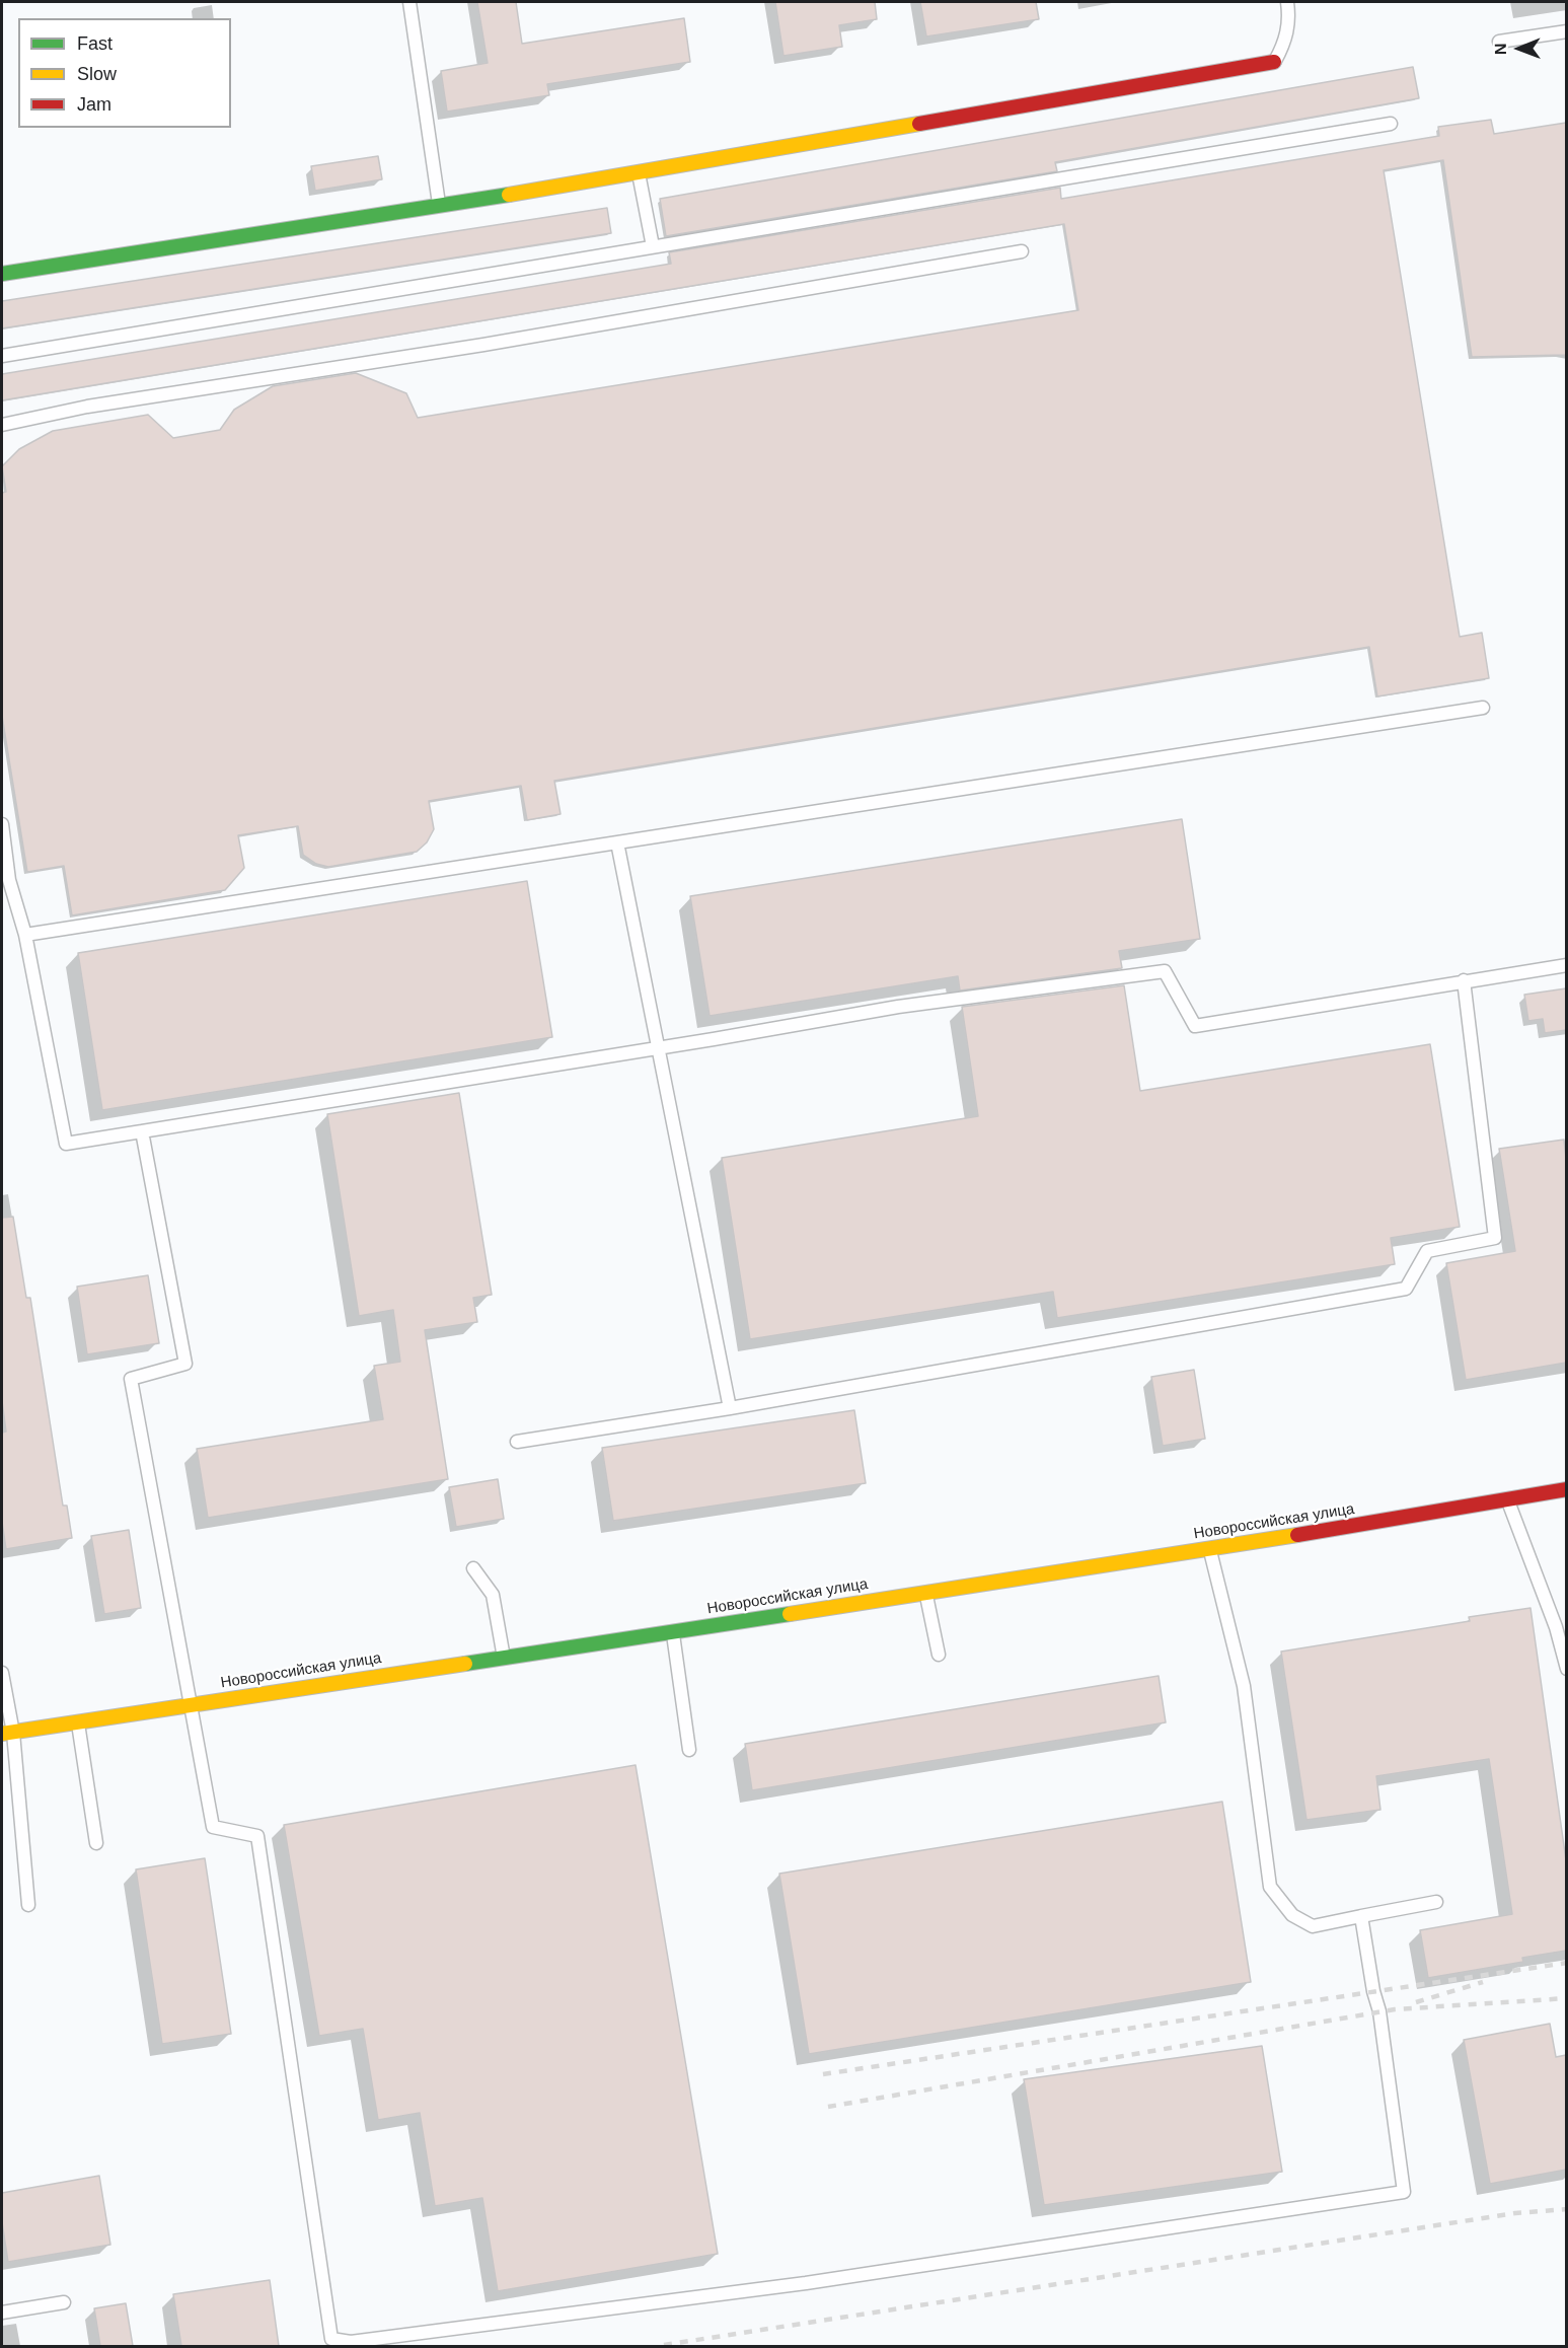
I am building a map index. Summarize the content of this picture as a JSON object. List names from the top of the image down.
{
  "streets": {
    "street": ["Новороссийская улица"]
  },
  "legend": ["Fast", "Slow", "Jam"],
  "north": "left"
}
